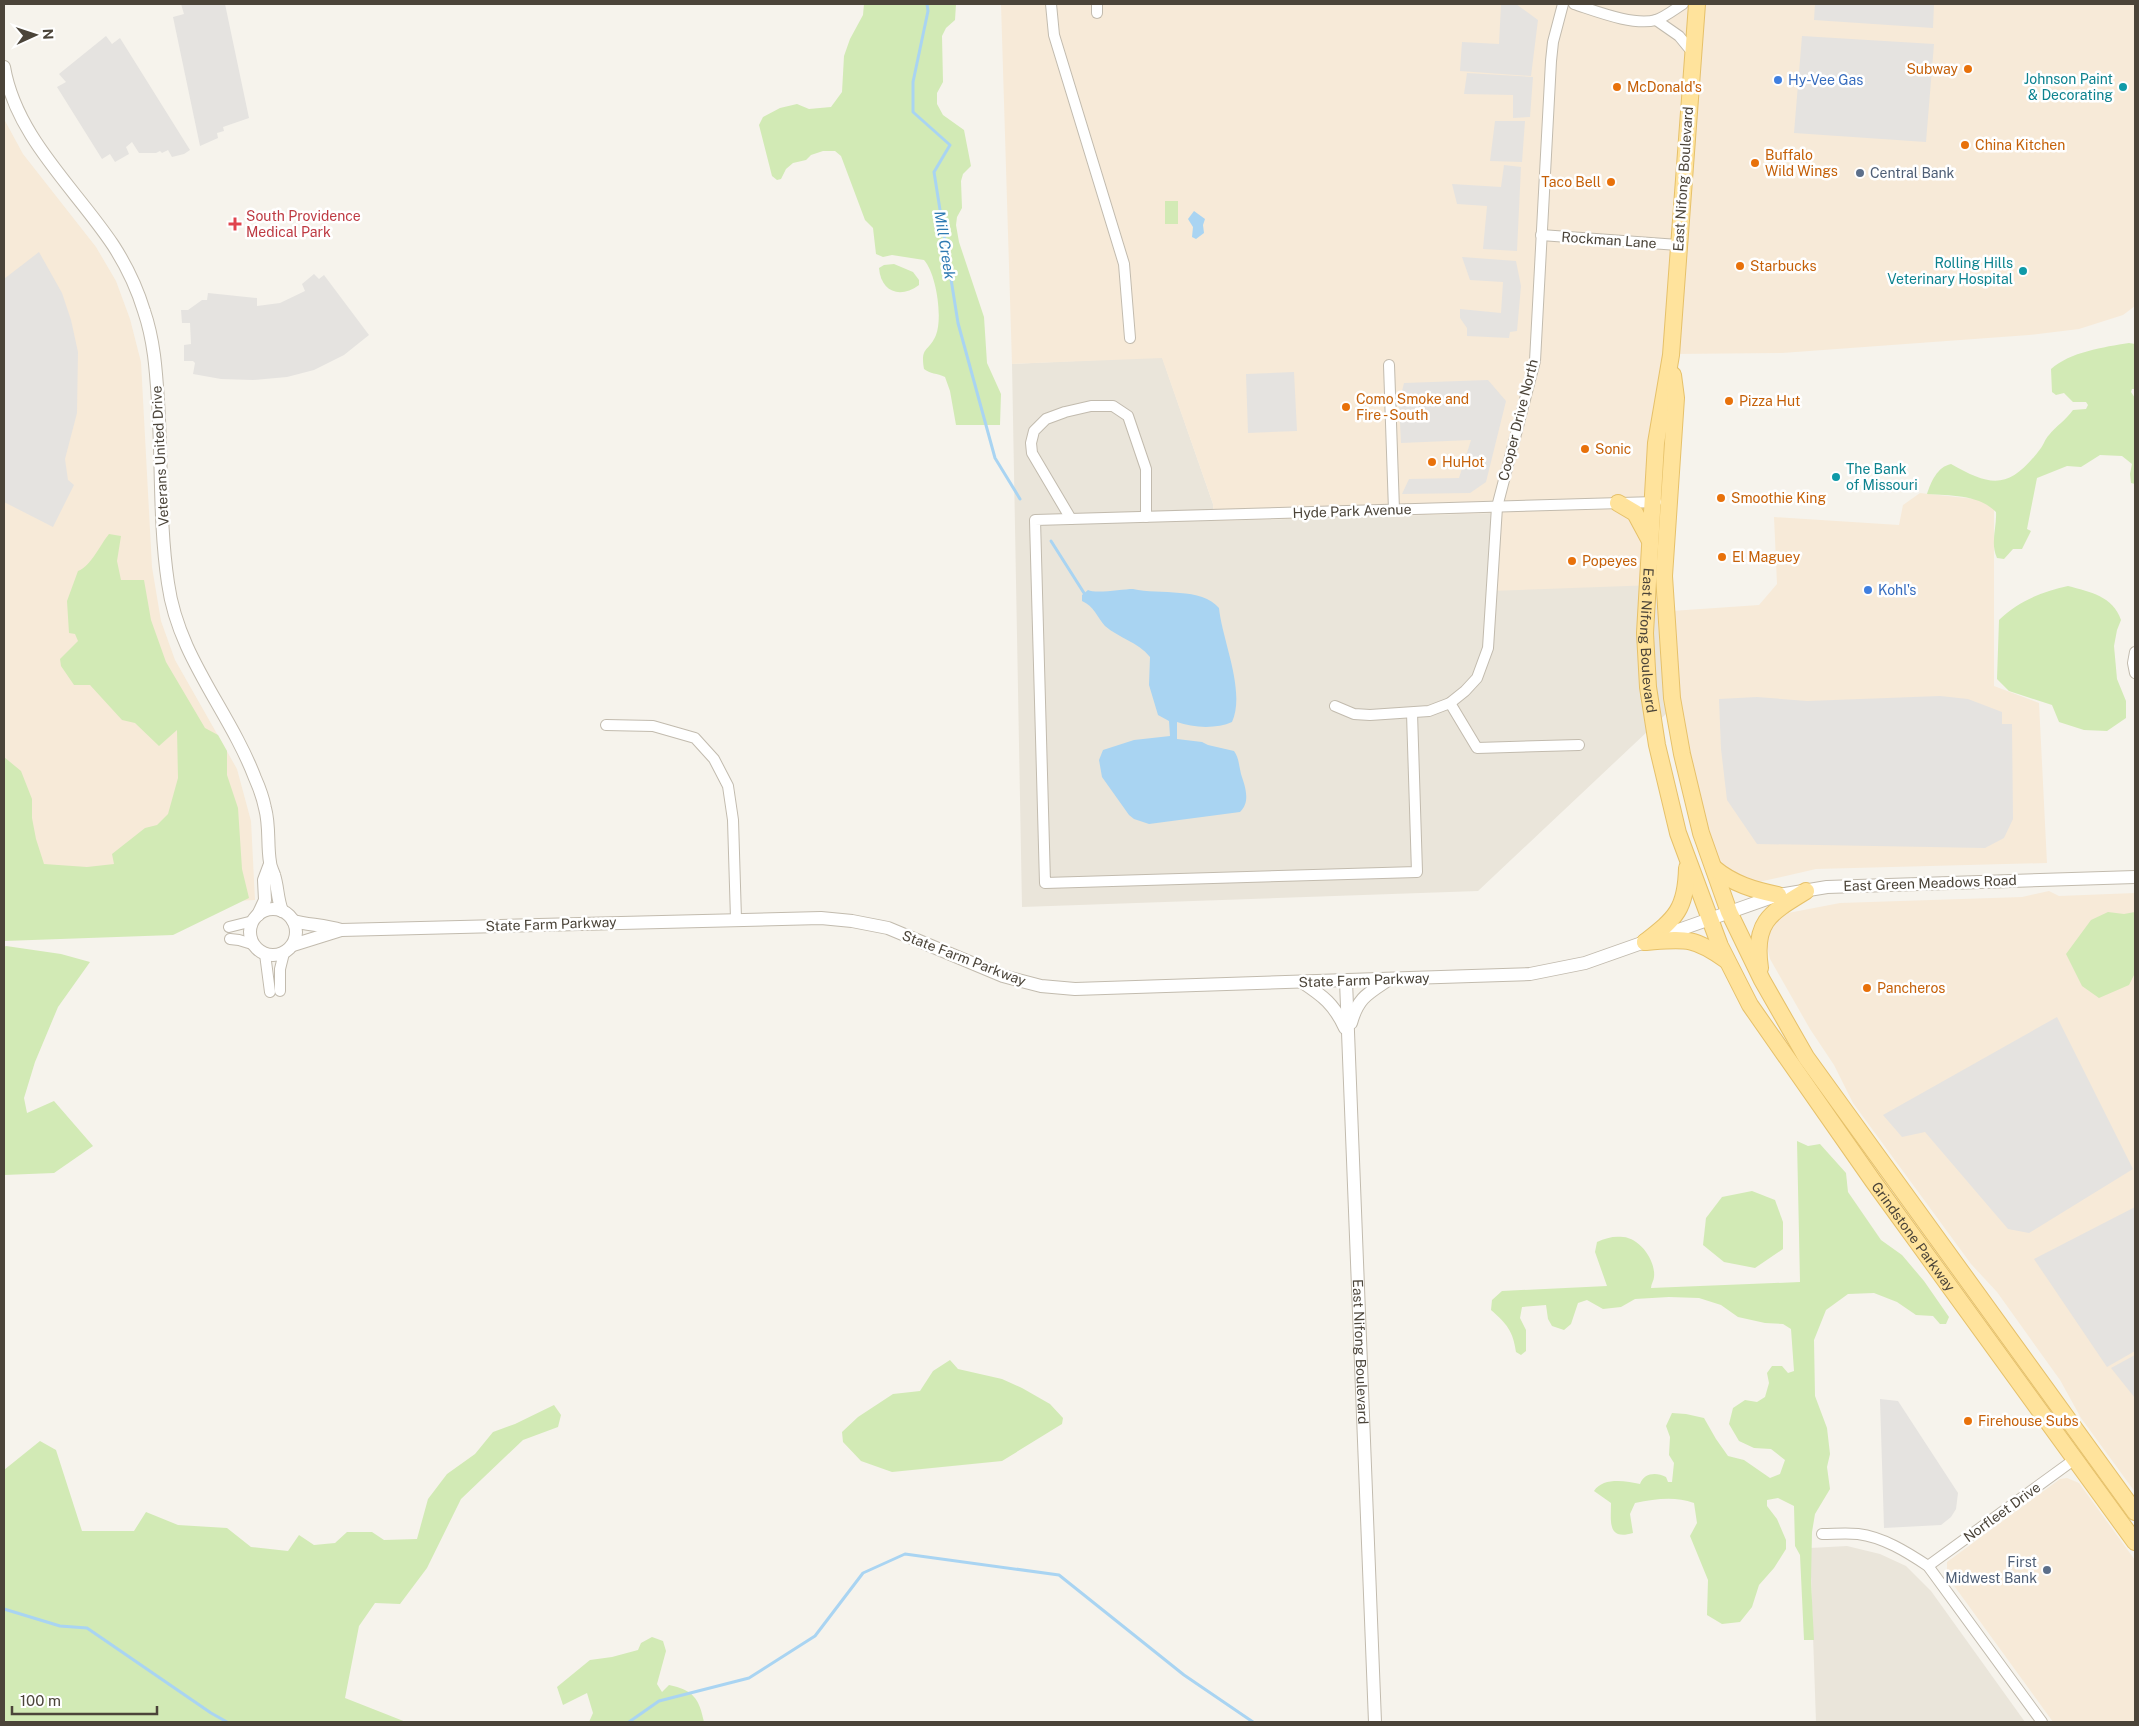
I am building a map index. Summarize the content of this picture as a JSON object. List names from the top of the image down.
{
  "streets": {
    "main road": ["East Nifong Boulevard", "Grindstone Parkway"],
    "street": [
      "Rockman Lane",
      "Cooper Drive North",
      "Veterans United Drive",
      "Hyde Park Avenue",
      "East Green Meadows Road",
      "State Farm Parkway",
      "Norfleet Drive"
    ]
  },
  "crossings": [
    ["East Nifong Boulevard", "Rockman Lane"],
    ["East Nifong Boulevard", "Hyde Park Avenue"],
    ["East Nifong Boulevard", "East Green Meadows Road"],
    ["East Nifong Boulevard", "State Farm Parkway"],
    ["East Nifong Boulevard", "Grindstone Parkway"],
    ["Rockman Lane", "Cooper Drive North"],
    ["Cooper Drive North", "Hyde Park Avenue"],
    ["Veterans United Drive", "State Farm Parkway"],
    ["East Green Meadows Road", "State Farm Parkway"],
    ["East Green Meadows Road", "Grindstone Parkway"],
    ["State Farm Parkway", "Grindstone Parkway"],
    ["Grindstone Parkway", "Norfleet Drive"]
  ],
  "water": ["Mill Creek"],
  "places": {
    "other": [
      "Subway",
      "Hy-Vee Gas",
      "McDonald's",
      "Johnson Paint & Decorating",
      "China Kitchen",
      "Buffalo Wild Wings",
      "Central Bank",
      "Taco Bell",
      "Starbucks",
      "Rolling Hills Veterinary Hospital",
      "Pizza Hut",
      "Como Smoke and Fire - South",
      "Sonic",
      "HuHot",
      "The Bank of Missouri",
      "Smoothie King",
      "El Maguey",
      "Popeyes",
      "Kohl's",
      "Pancheros",
      "Firehouse Subs",
      "First Midwest Bank"
    ],
    "health": ["South Providence Medical Park"]
  },
  "scale_bar": "100 m",
  "north": "right"
}
